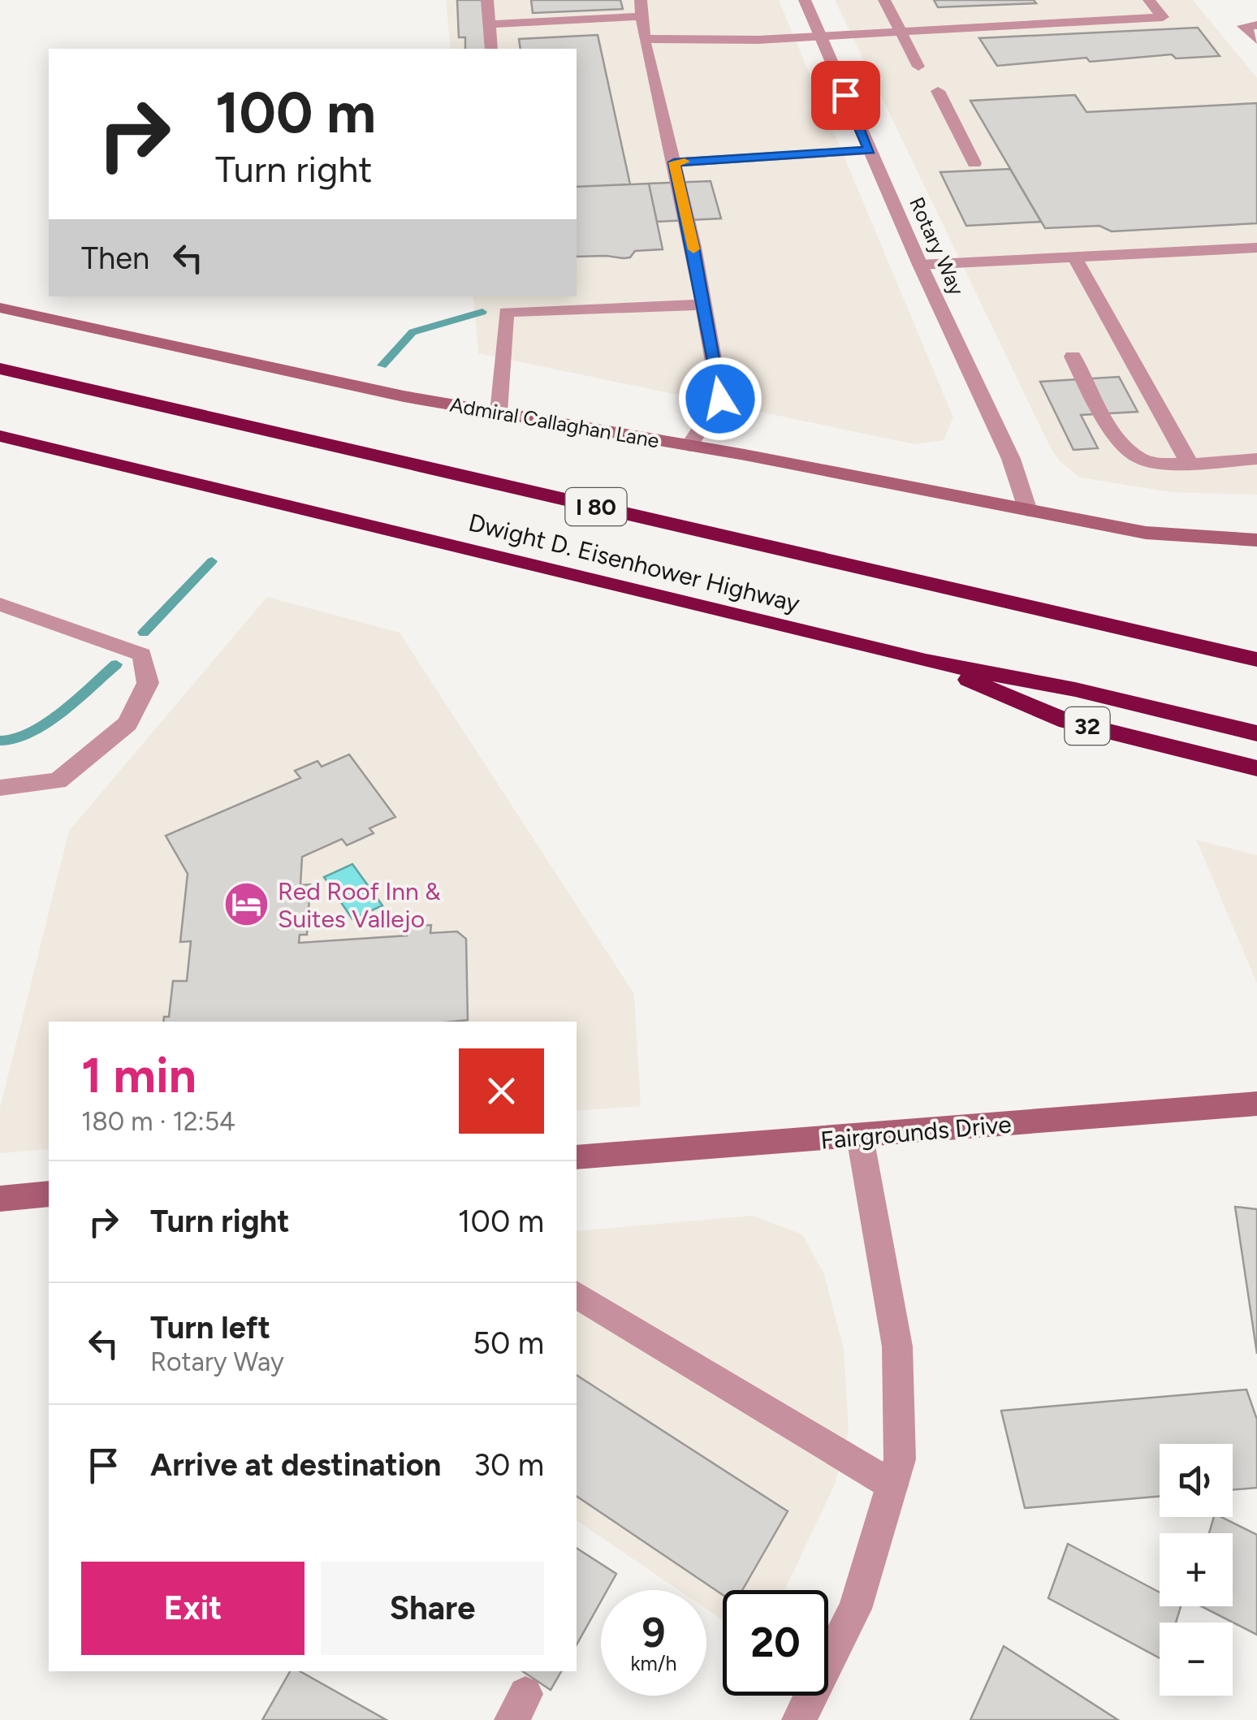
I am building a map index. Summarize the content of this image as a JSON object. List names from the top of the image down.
{
  "streets": {
    "highway": ["I 80", "Dwight D. Eisenhower Highway", "32"],
    "main road": ["Admiral Callaghan Lane", "Fairgrounds Drive"],
    "street": ["Rotary Way"]
  },
  "crossings": [
    ["Rotary Way", "Admiral Callaghan Lane"],
    ["Dwight D. Eisenhower Highway", "32"]
  ],
  "places": {
    "hotel": ["Red Roof Inn & Suites Vallejo"]
  },
  "page": {
    "turn": ["100 m", "Turn right"],
    "then": "Then",
    "heading": ["1 min", "180 m · 12:54"],
    "list": [
      {
        "name": "Turn right",
        "value": "100 m"
      },
      {
        "name": "Turn left",
        "note": "Rotary Way",
        "value": "50 m"
      },
      {
        "name": "Arrive at destination",
        "value": "30 m"
      }
    ],
    "map_buttons": ["+", "−"],
    "buttons": ["Exit", "Share"],
    "speed": "9 km/h",
    "limit": "20"
  }
}
